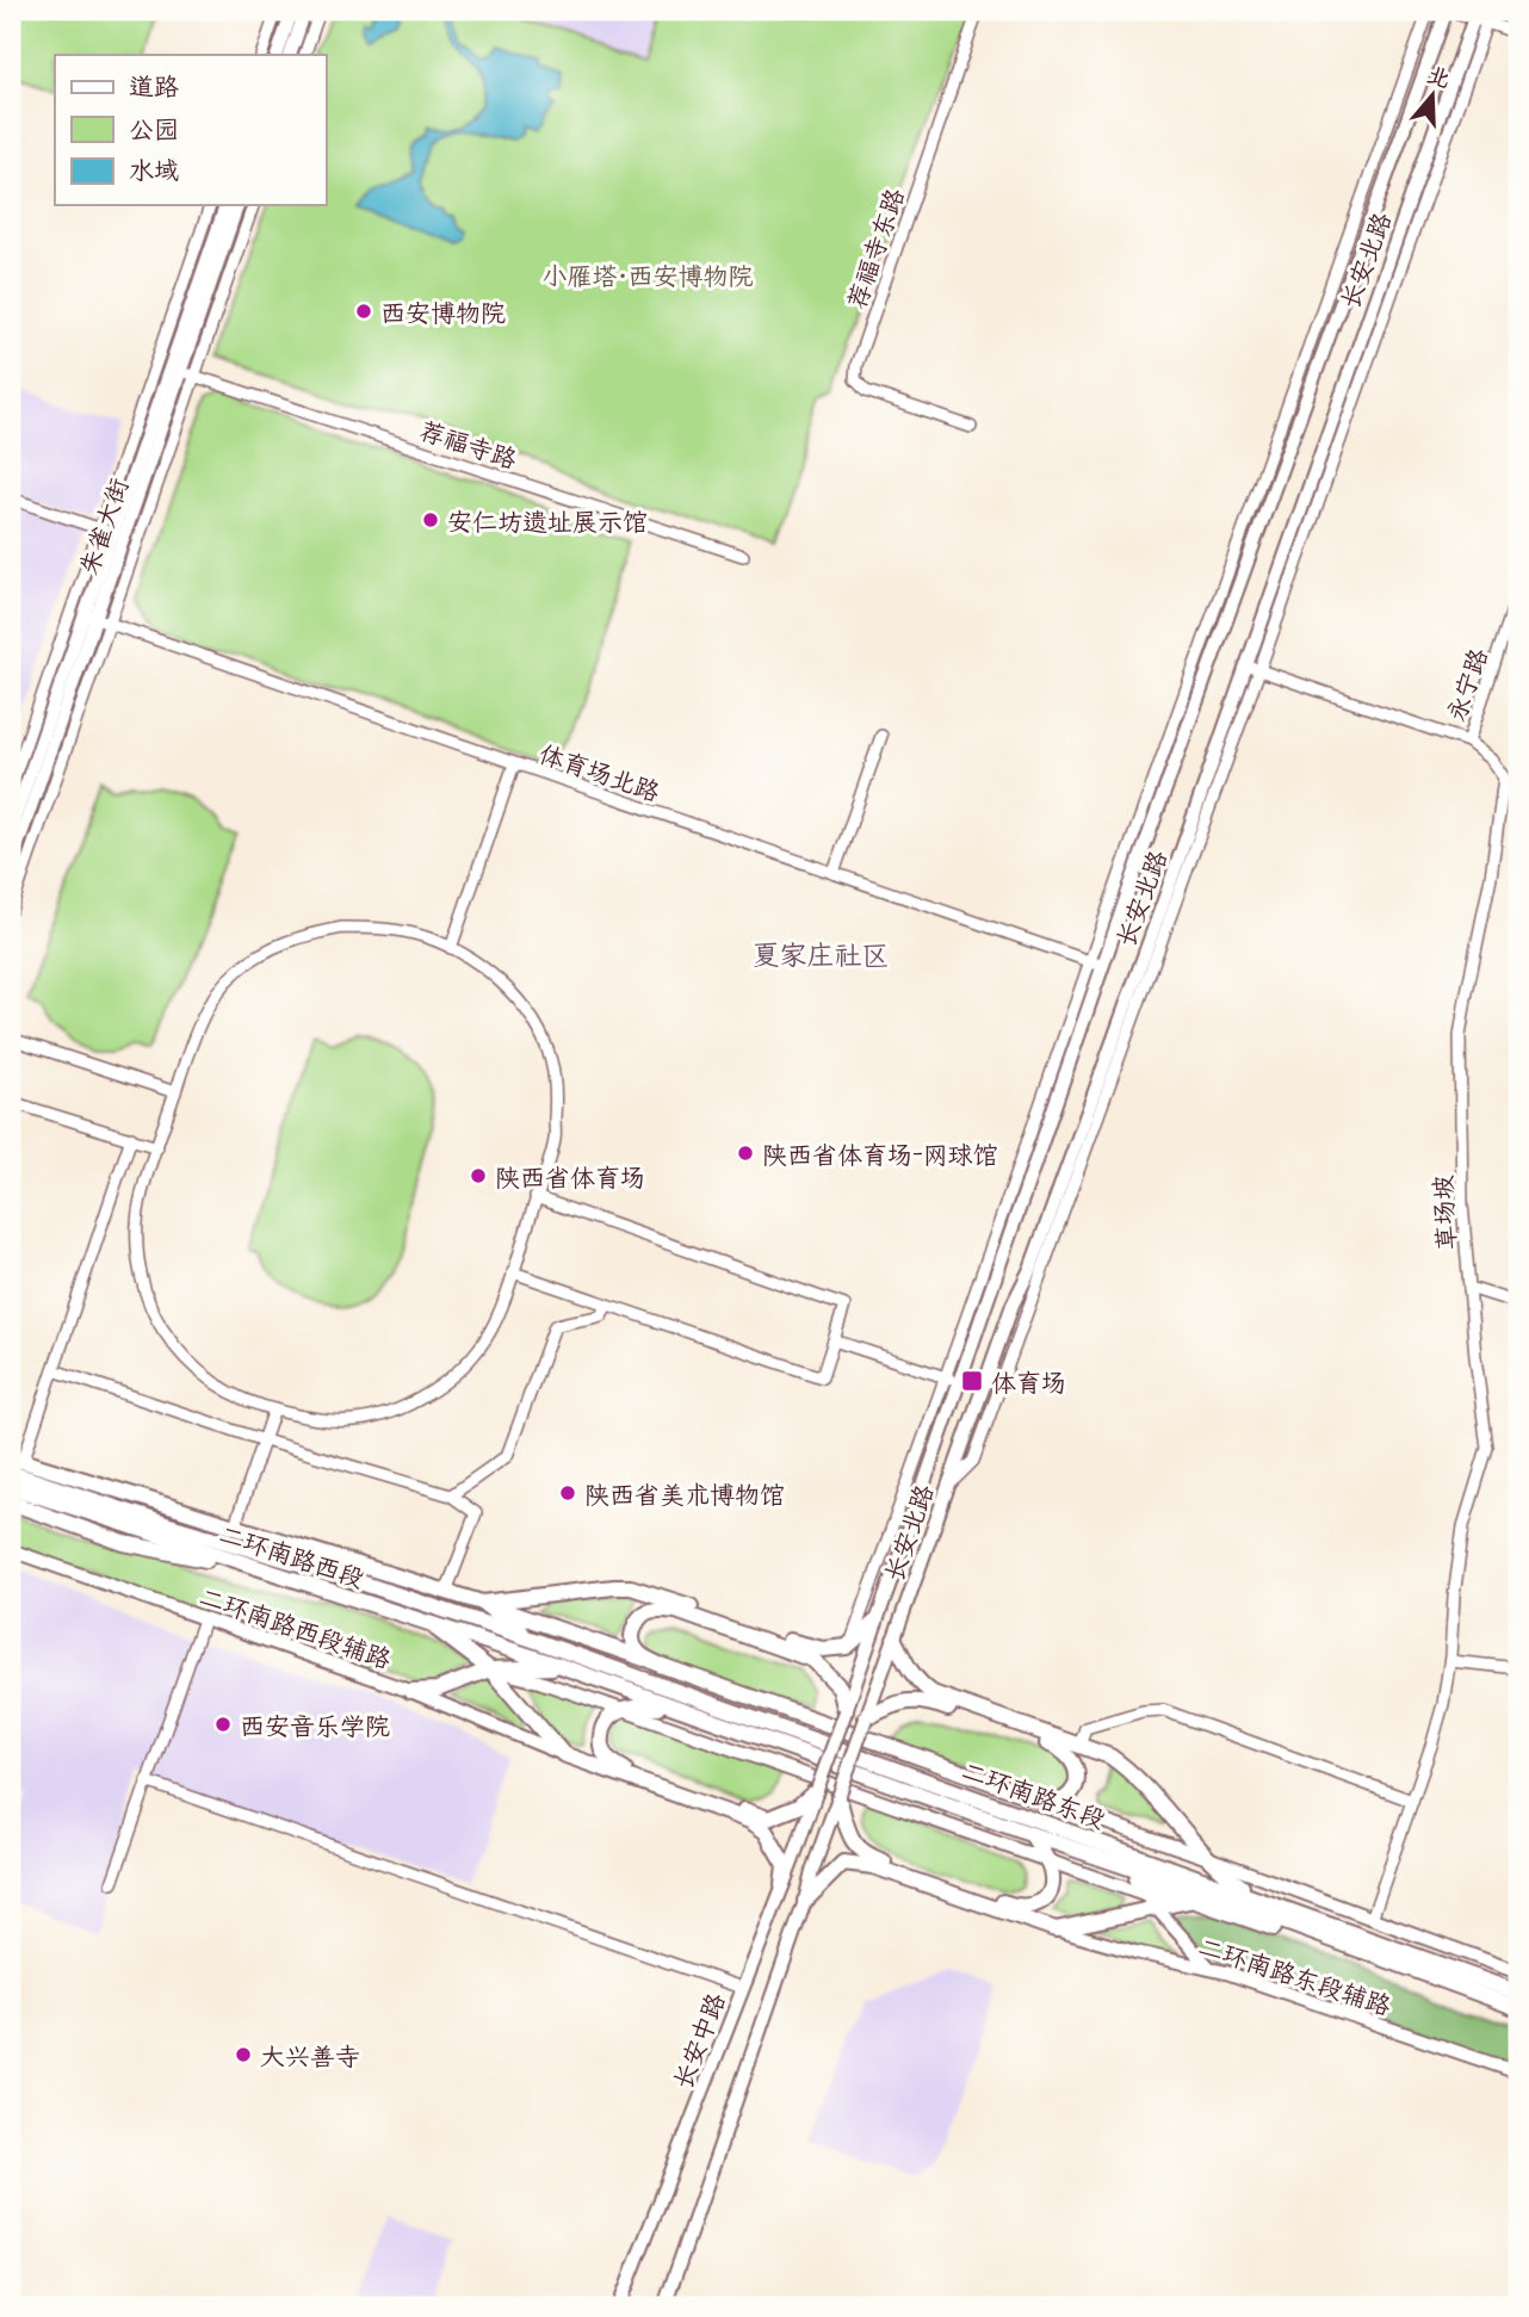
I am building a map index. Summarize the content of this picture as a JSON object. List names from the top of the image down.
{
  "streets": {
    "highway": ["二环南路西段", "二环南路东段"],
    "main road": [
      "长安北路",
      "朱雀大街",
      "二环南路西段辅路",
      "二环南路东段辅路",
      "长安中路"
    ],
    "street": [
      "荐福寺东路",
      "荐福寺路",
      "永宁路",
      "体育场北路",
      "草场坡"
    ]
  },
  "crossings": [
    ["长安北路", "体育场北路"],
    ["长安北路", "草场坡"],
    ["长安北路", "长安中路"],
    ["荐福寺路", "朱雀大街"],
    ["朱雀大街", "体育场北路"],
    ["永宁路", "草场坡"],
    ["二环南路西段", "二环南路东段"]
  ],
  "districts": ["夏家庄社区"],
  "parks": ["小雁塔·西安博物院"],
  "places": {
    "other": [
      "西安博物院",
      "安仁坊遗址展示馆",
      "陕西省体育场-网球馆",
      "陕西省体育场",
      "陕西省美术博物馆",
      "西安音乐学院",
      "大兴善寺"
    ],
    "transit": ["体育场"]
  },
  "legend": ["道路", "公园", "水域"],
  "north": "top"
}
